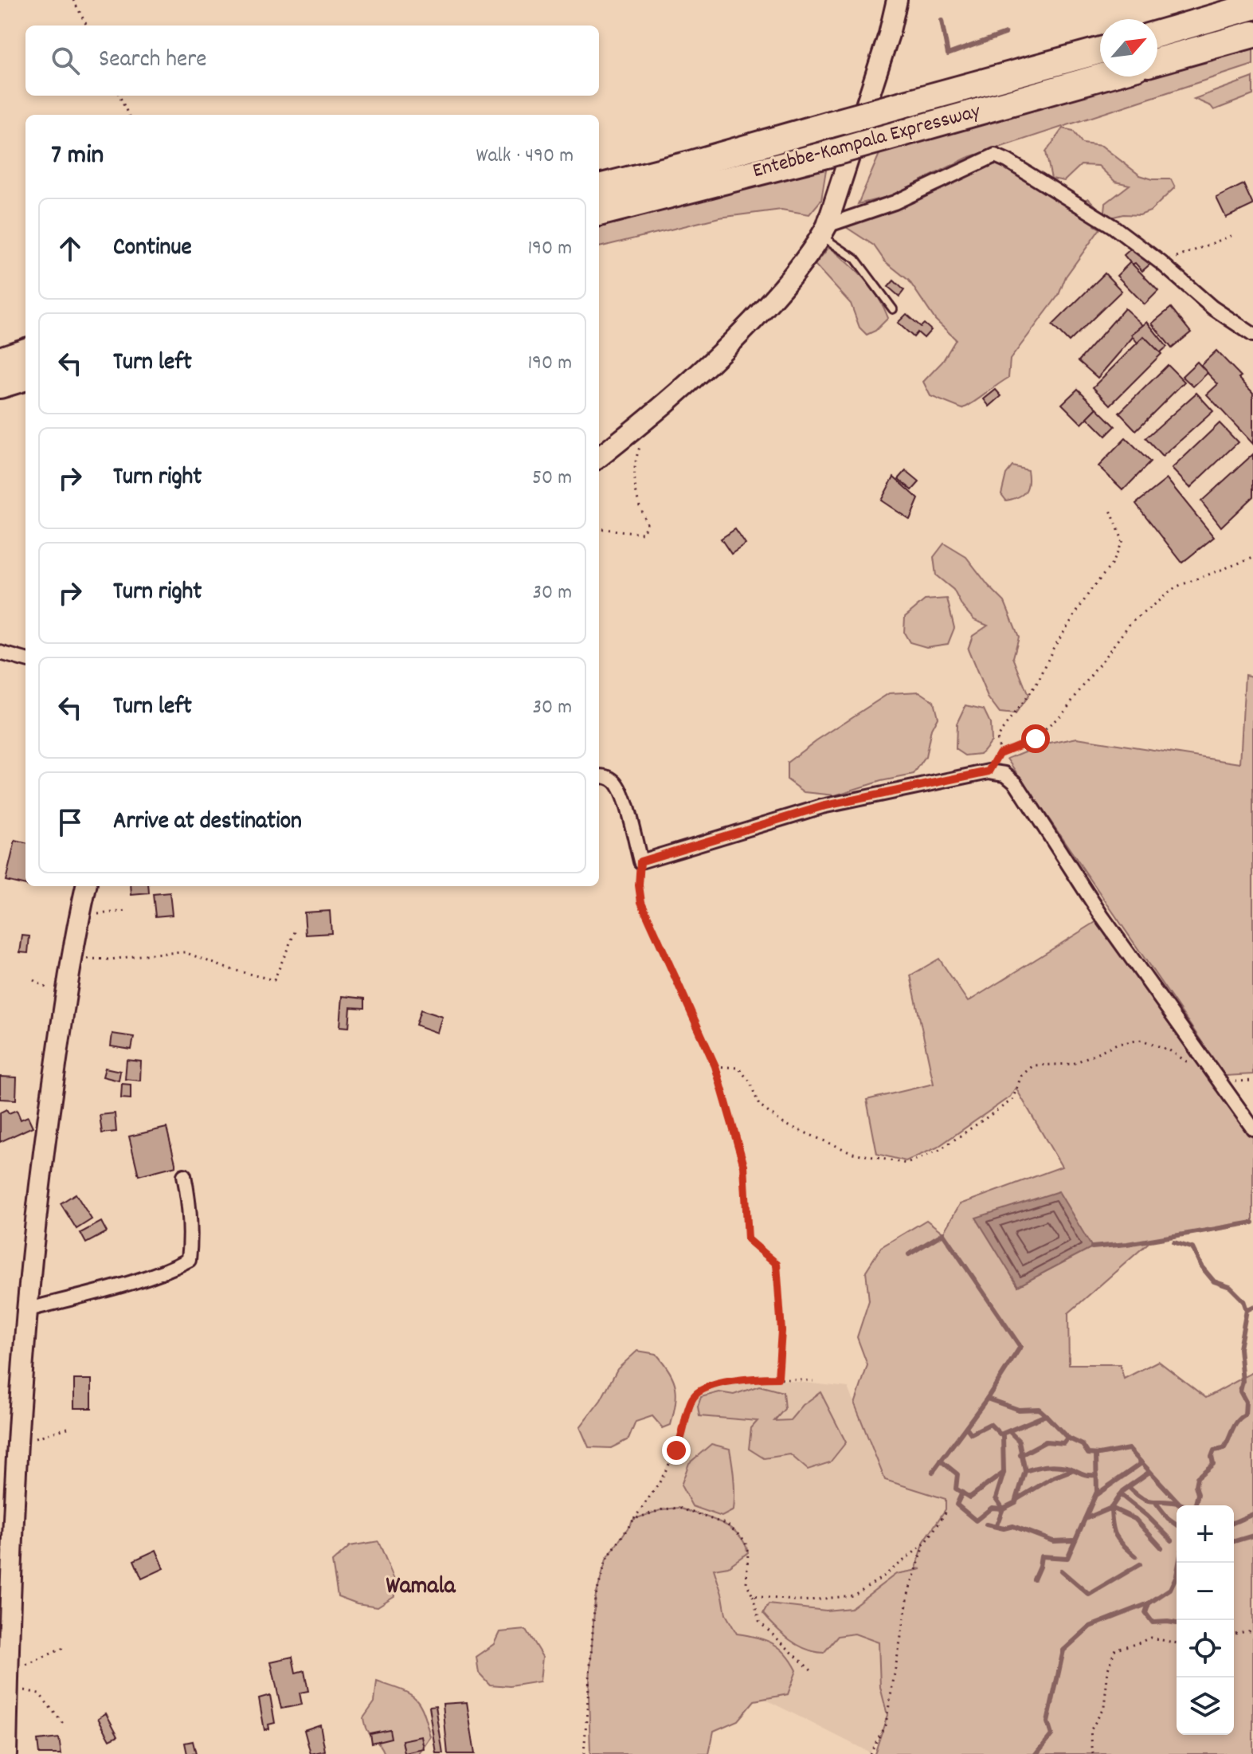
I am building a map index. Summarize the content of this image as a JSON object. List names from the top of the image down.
{
  "streets": {
    "highway": ["Entebbe-Kampala Expressway"]
  },
  "districts": ["Wamala"],
  "north": "top right",
  "page": {
    "search": "Search here",
    "heading": ["7 min", "Walk · 490 m"],
    "list": [
      ["Continue", "190 m"],
      ["Turn left", "190 m"],
      ["Turn right", "50 m"],
      ["Turn right", "30 m"],
      ["Turn left", "30 m"],
      "Arrive at destination"
    ],
    "map_buttons": ["+", "−"]
  }
}
